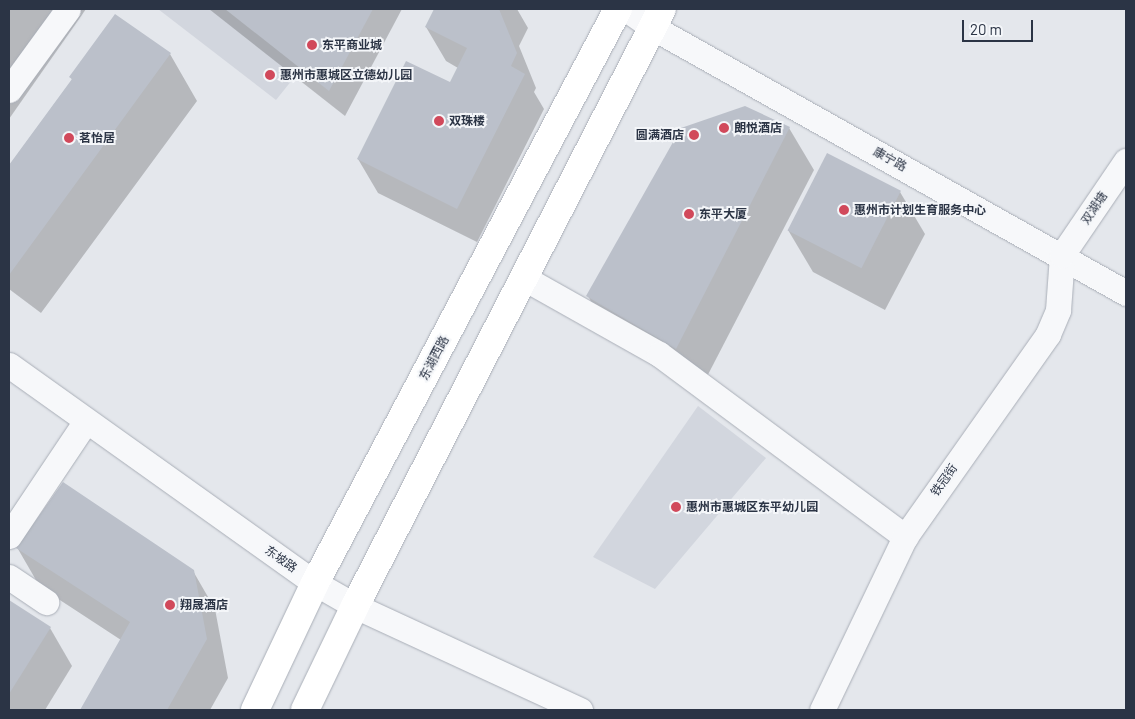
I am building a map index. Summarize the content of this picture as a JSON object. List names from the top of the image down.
{
  "streets": {
    "main road": ["东湖西路"],
    "street": [
      "康宁路",
      "双湖塘",
      "铁冠街",
      "东坡路"
    ]
  },
  "crossings": [
    ["康宁路", "双湖塘"],
    ["康宁路", "铁冠街"],
    ["双湖塘", "铁冠街"],
    ["东湖西路", "东坡路"]
  ],
  "places": [
    "东平商业城",
    "惠州市惠城区立德幼儿园",
    "双珠楼",
    "朗悦酒店",
    "圆满酒店",
    "茗怡居",
    "惠州市计划生育服务中心",
    "东平大厦",
    "惠州市惠城区东平幼儿园",
    "翔晟酒店"
  ],
  "scale_bar": "20 m"
}
